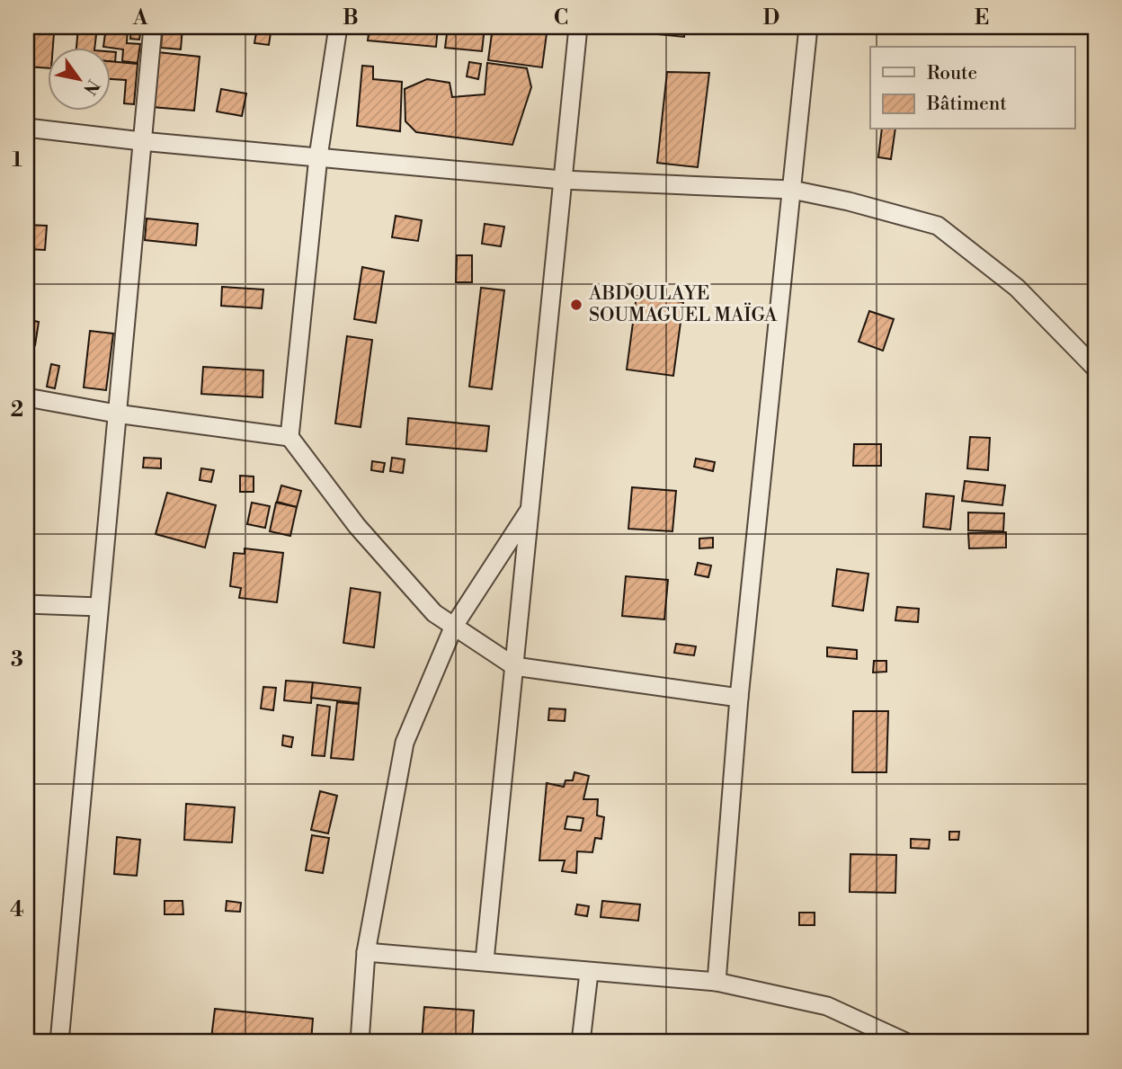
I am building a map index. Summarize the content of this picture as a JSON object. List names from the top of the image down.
{
  "places": ["ABDOULAYE SOUMAGUEL MAÏGA"],
  "legend": ["Route", "Bâtiment"],
  "north": "bottom right",
  "grid": {
    "columns": [
      "A",
      "B",
      "C",
      "D",
      "E"
    ],
    "rows": [
      "1",
      "2",
      "3",
      "4"
    ]
  }
}
